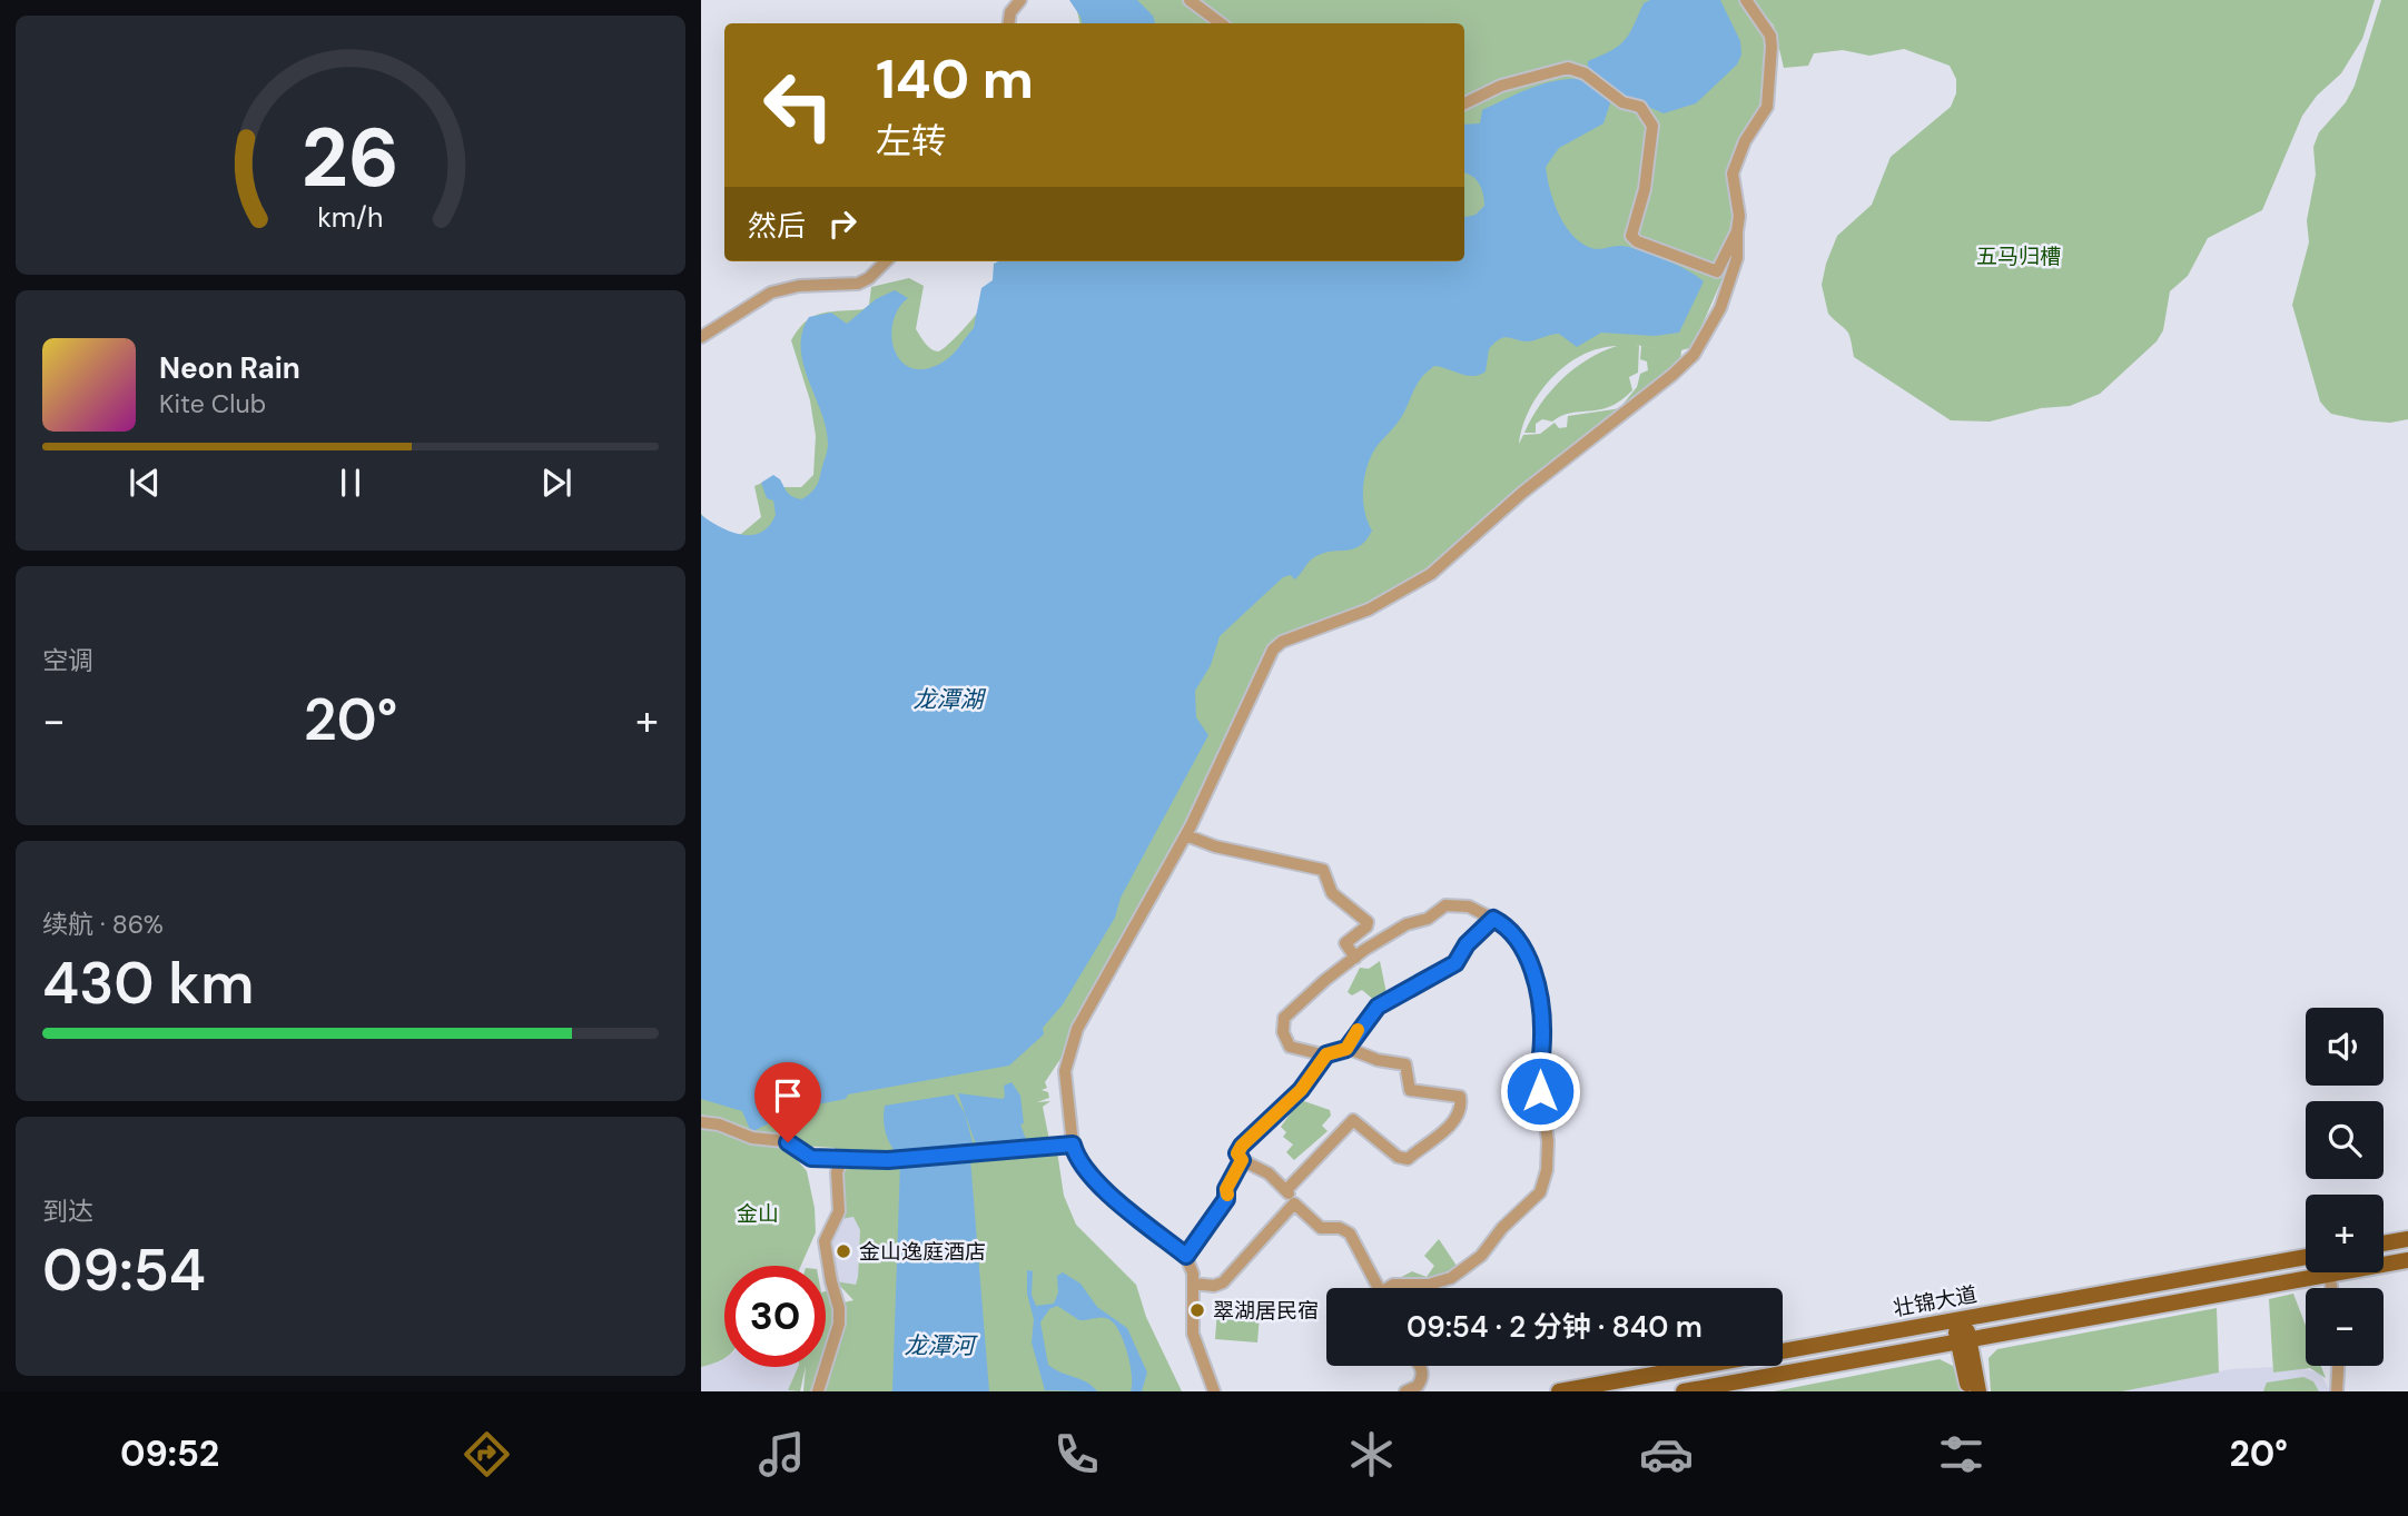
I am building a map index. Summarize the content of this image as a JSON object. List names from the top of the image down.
{
  "streets": {
    "main road": ["壮锦大道"]
  },
  "water": ["龙潭湖", "龙潭河"],
  "parks": ["五马归槽", "金山"],
  "places": ["金山逸庭酒店", "翠湖居民宿"],
  "page": {
    "turn": ["140 m", "左转"],
    "then": "然后",
    "song": ["Neon Rain", "Kite Club"],
    "tile": [
      "空调",
      ["续航 · 86%", "430 km"],
      ["到达", "09:54"]
    ],
    "heat": ["−", "20°", "+"],
    "map_buttons": ["+", "−"],
    "limit": "30",
    "trip": "09:54 · 2 分钟 · 840 m",
    "tabs": ["09:52", "20°"],
    "gauge": ["26", "km/h"]
  }
}
